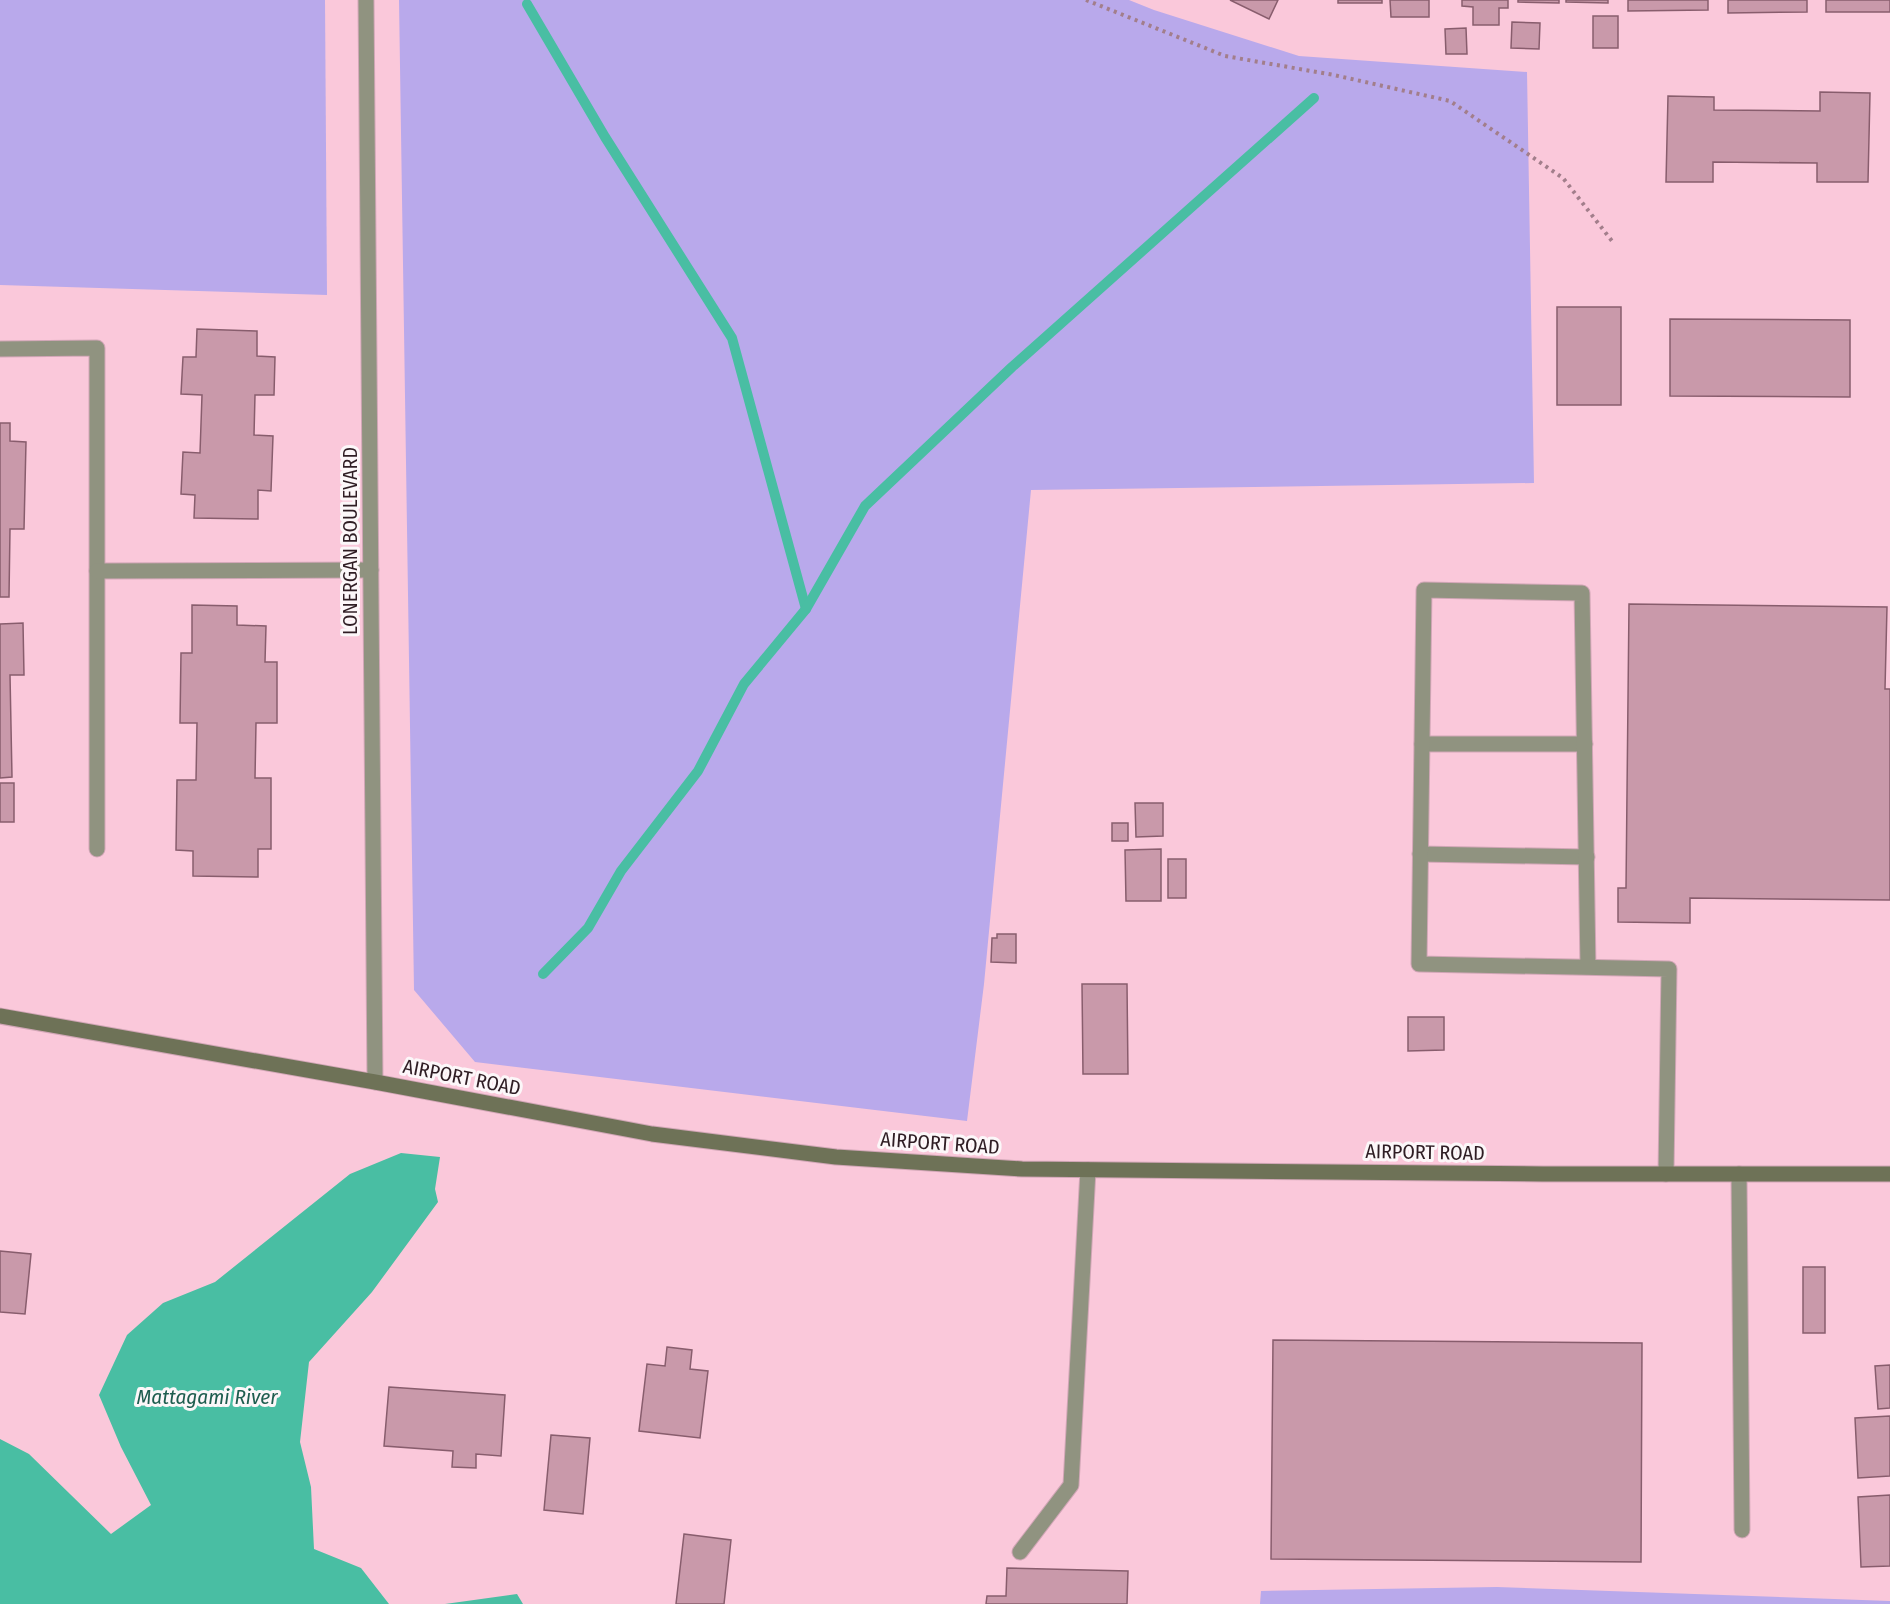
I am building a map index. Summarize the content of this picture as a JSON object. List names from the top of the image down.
{
  "streets": {
    "main road": ["AIRPORT ROAD"],
    "street": ["LONERGAN BOULEVARD"]
  },
  "crossings": [
    ["LONERGAN BOULEVARD", "AIRPORT ROAD"]
  ],
  "water": ["Mattagami River"]
}
